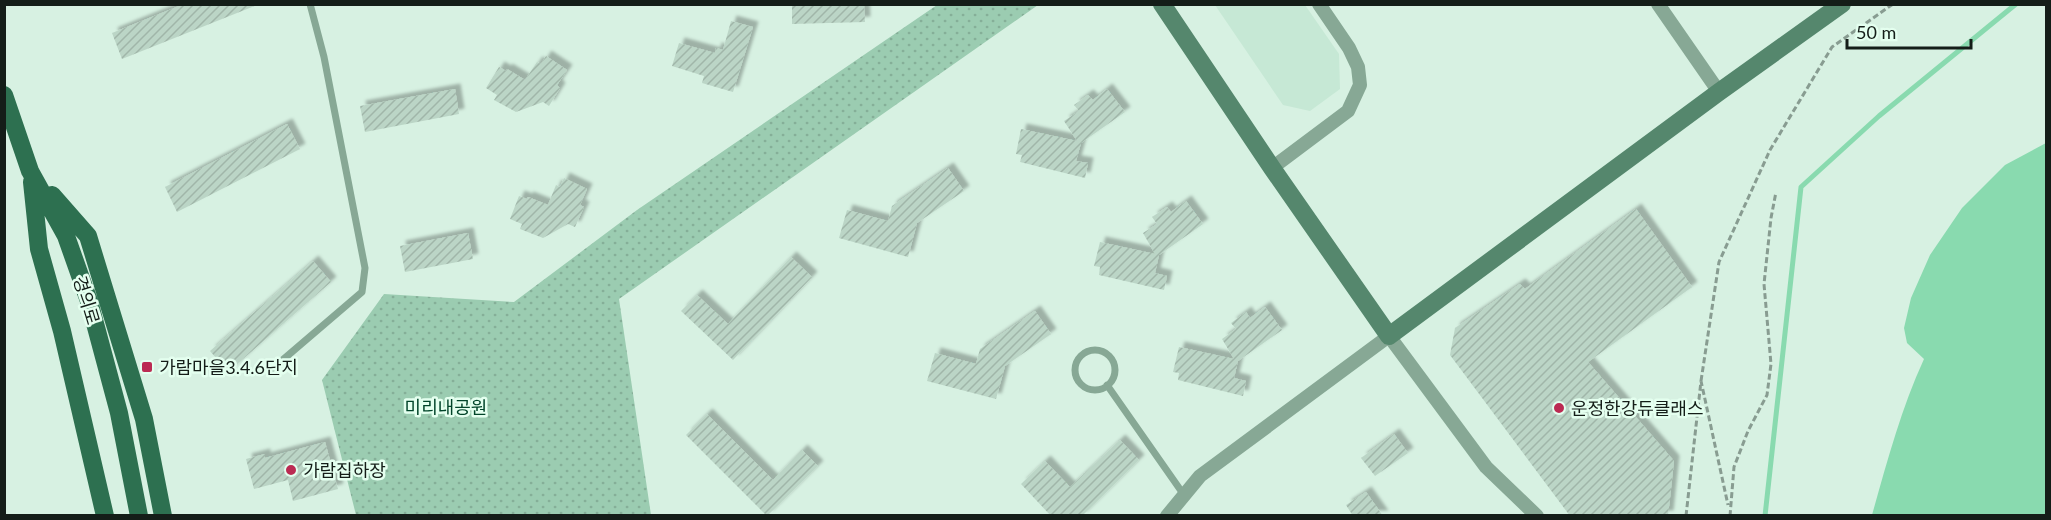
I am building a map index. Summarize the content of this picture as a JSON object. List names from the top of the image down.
{
  "streets": {
    "main road": ["경의로"]
  },
  "parks": ["미리내공원"],
  "places": {
    "transit": ["가람마을3.4.6단지"],
    "other": ["운정한강듀클래스", "가람집하장"]
  },
  "scale_bar": "50 m"
}
